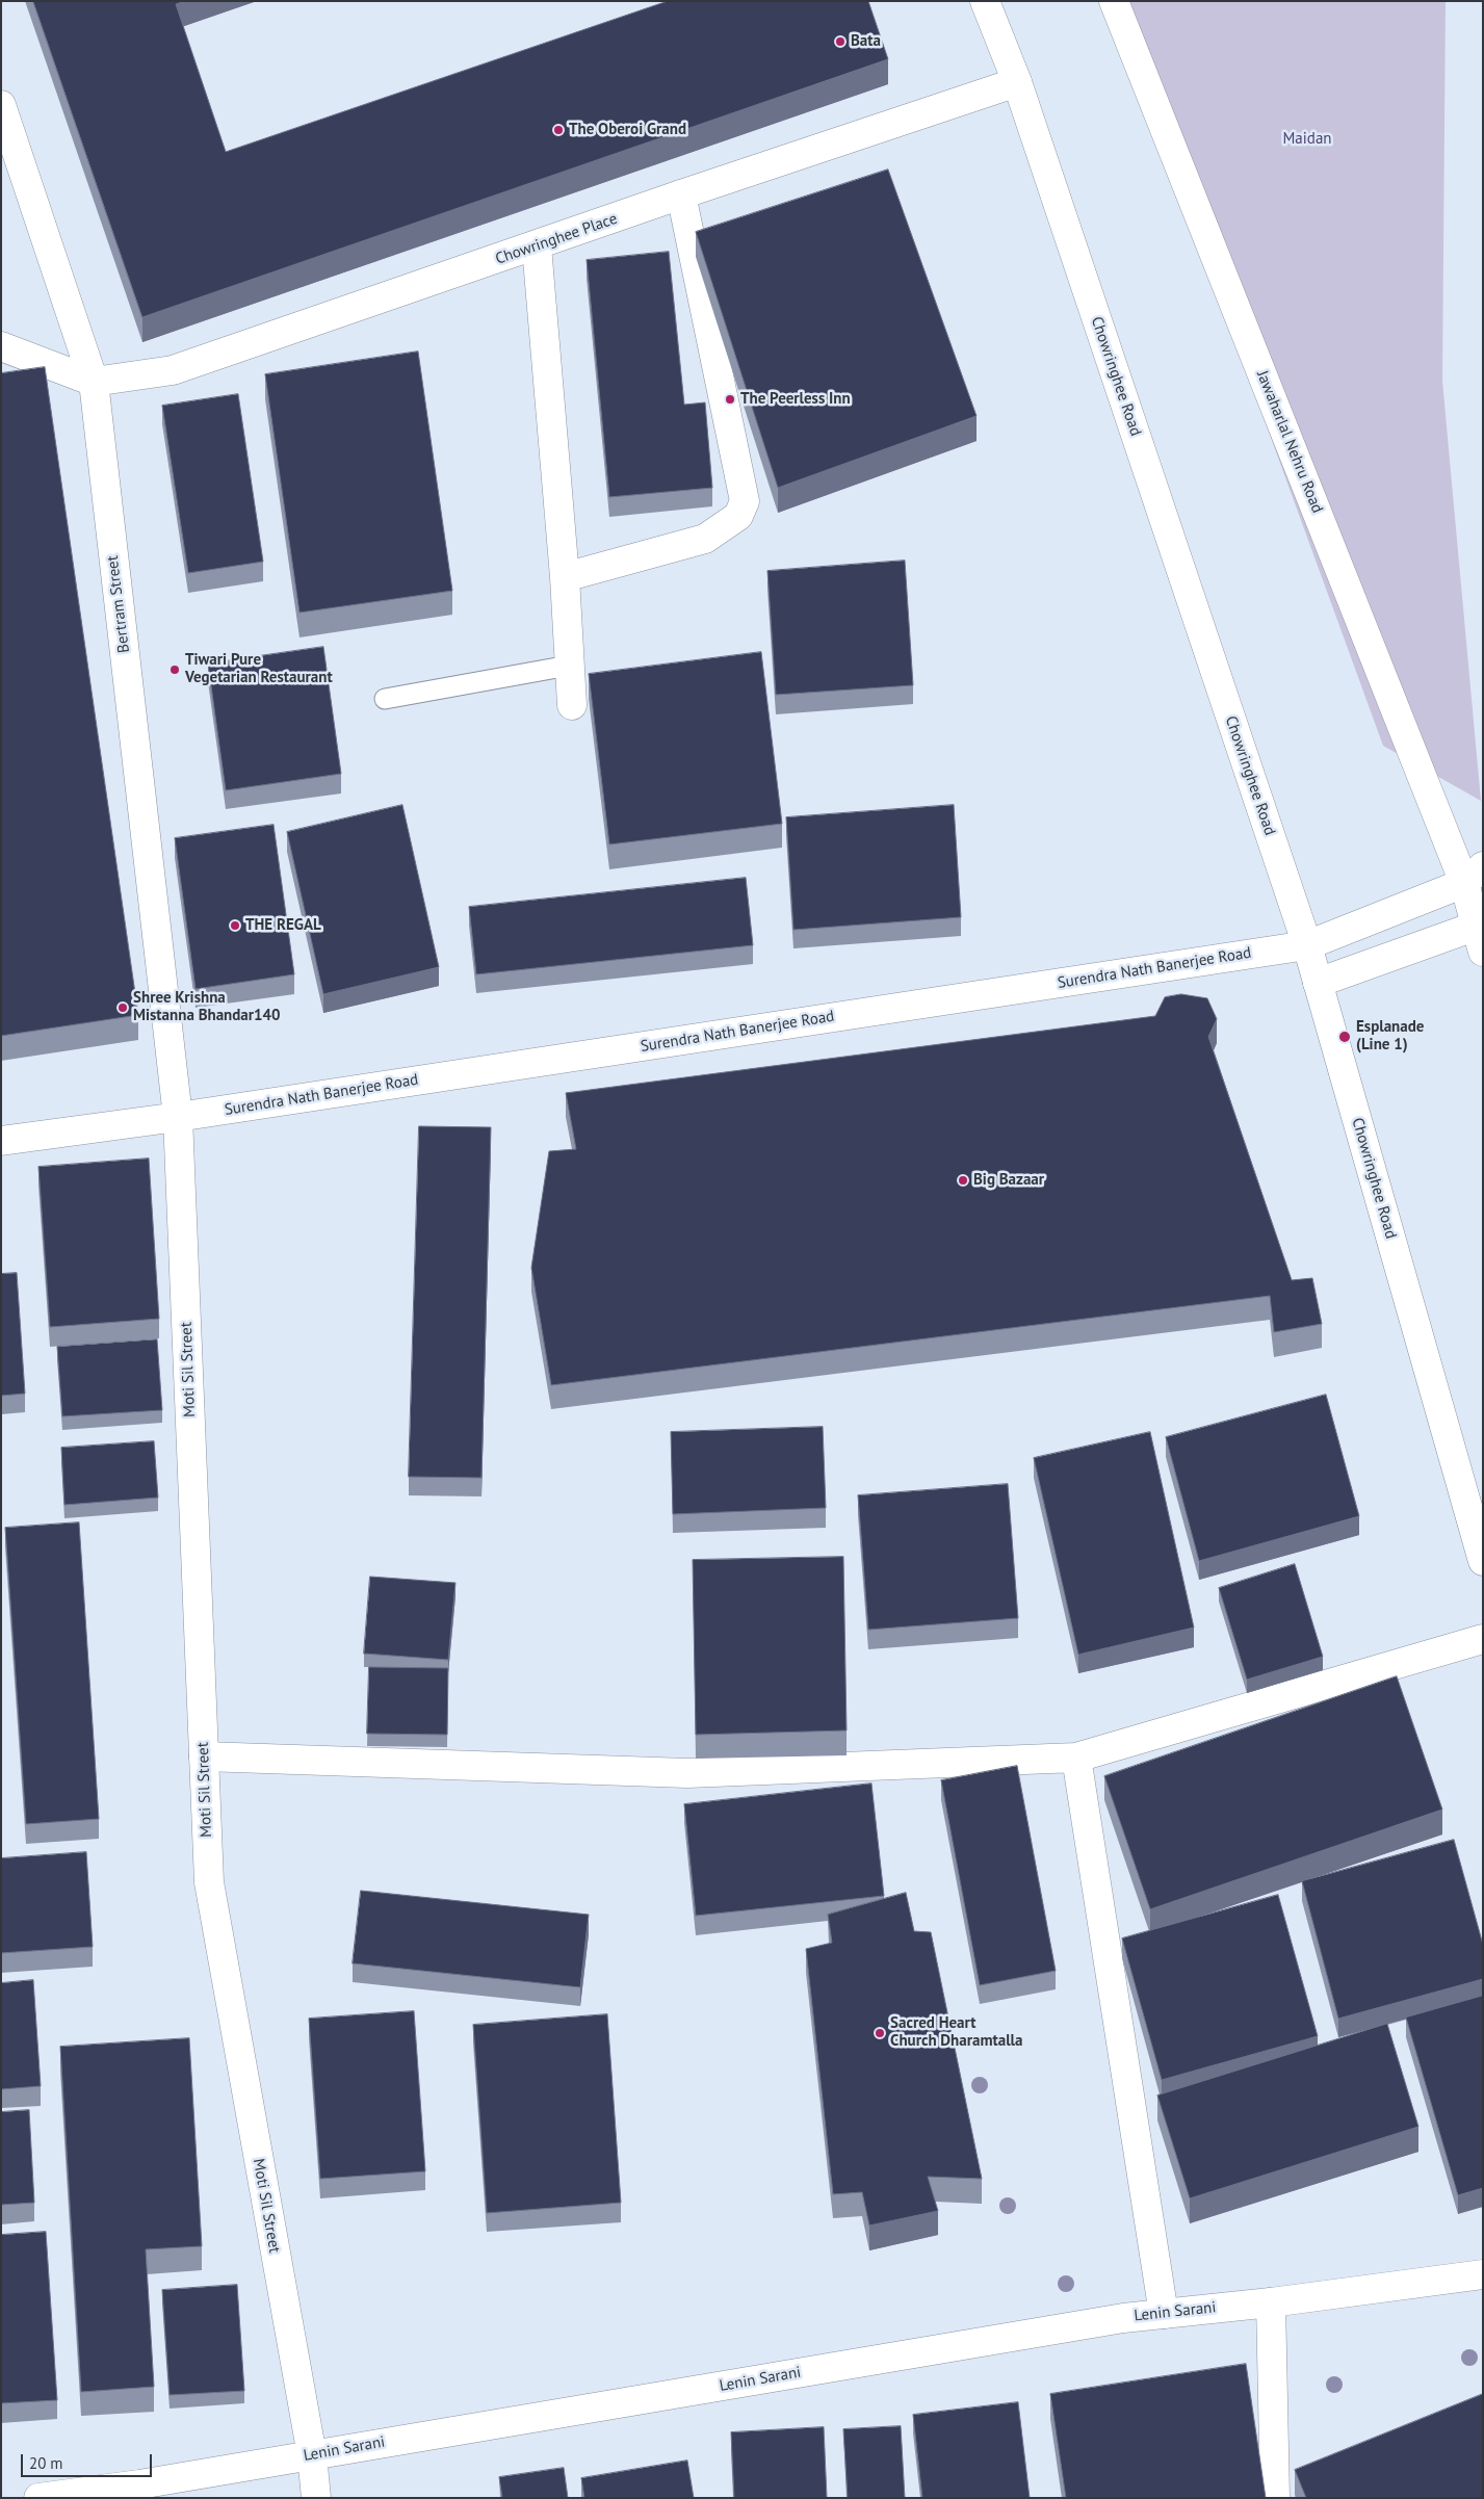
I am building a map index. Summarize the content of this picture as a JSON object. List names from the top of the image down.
{
  "streets": {
    "street": [
      "Chowringhee Place",
      "Chowringhee Road",
      "Jawaharlal Nehru Road",
      "Bertram Street",
      "Surendra Nath Banerjee Road",
      "Moti Sil Street",
      "Lenin Sarani"
    ]
  },
  "crossings": [
    ["Chowringhee Place", "Chowringhee Road"],
    ["Chowringhee Place", "Bertram Street"],
    ["Chowringhee Road", "Surendra Nath Banerjee Road"],
    ["Jawaharlal Nehru Road", "Surendra Nath Banerjee Road"],
    ["Bertram Street", "Surendra Nath Banerjee Road"],
    ["Bertram Street", "Moti Sil Street"],
    ["Surendra Nath Banerjee Road", "Moti Sil Street"],
    ["Moti Sil Street", "Lenin Sarani"]
  ],
  "parks": ["Maidan"],
  "places": [
    "Bata",
    "The Oberoi Grand",
    "The Peerless Inn",
    "Tiwari Pure Vegetarian Restaurant",
    "THE REGAL",
    "Shree Krishna Mistanna Bhandar140",
    "Esplanade (Line 1)",
    "Big Bazaar",
    "Sacred Heart Church Dharamtalla"
  ],
  "scale_bar": "20 m"
}
